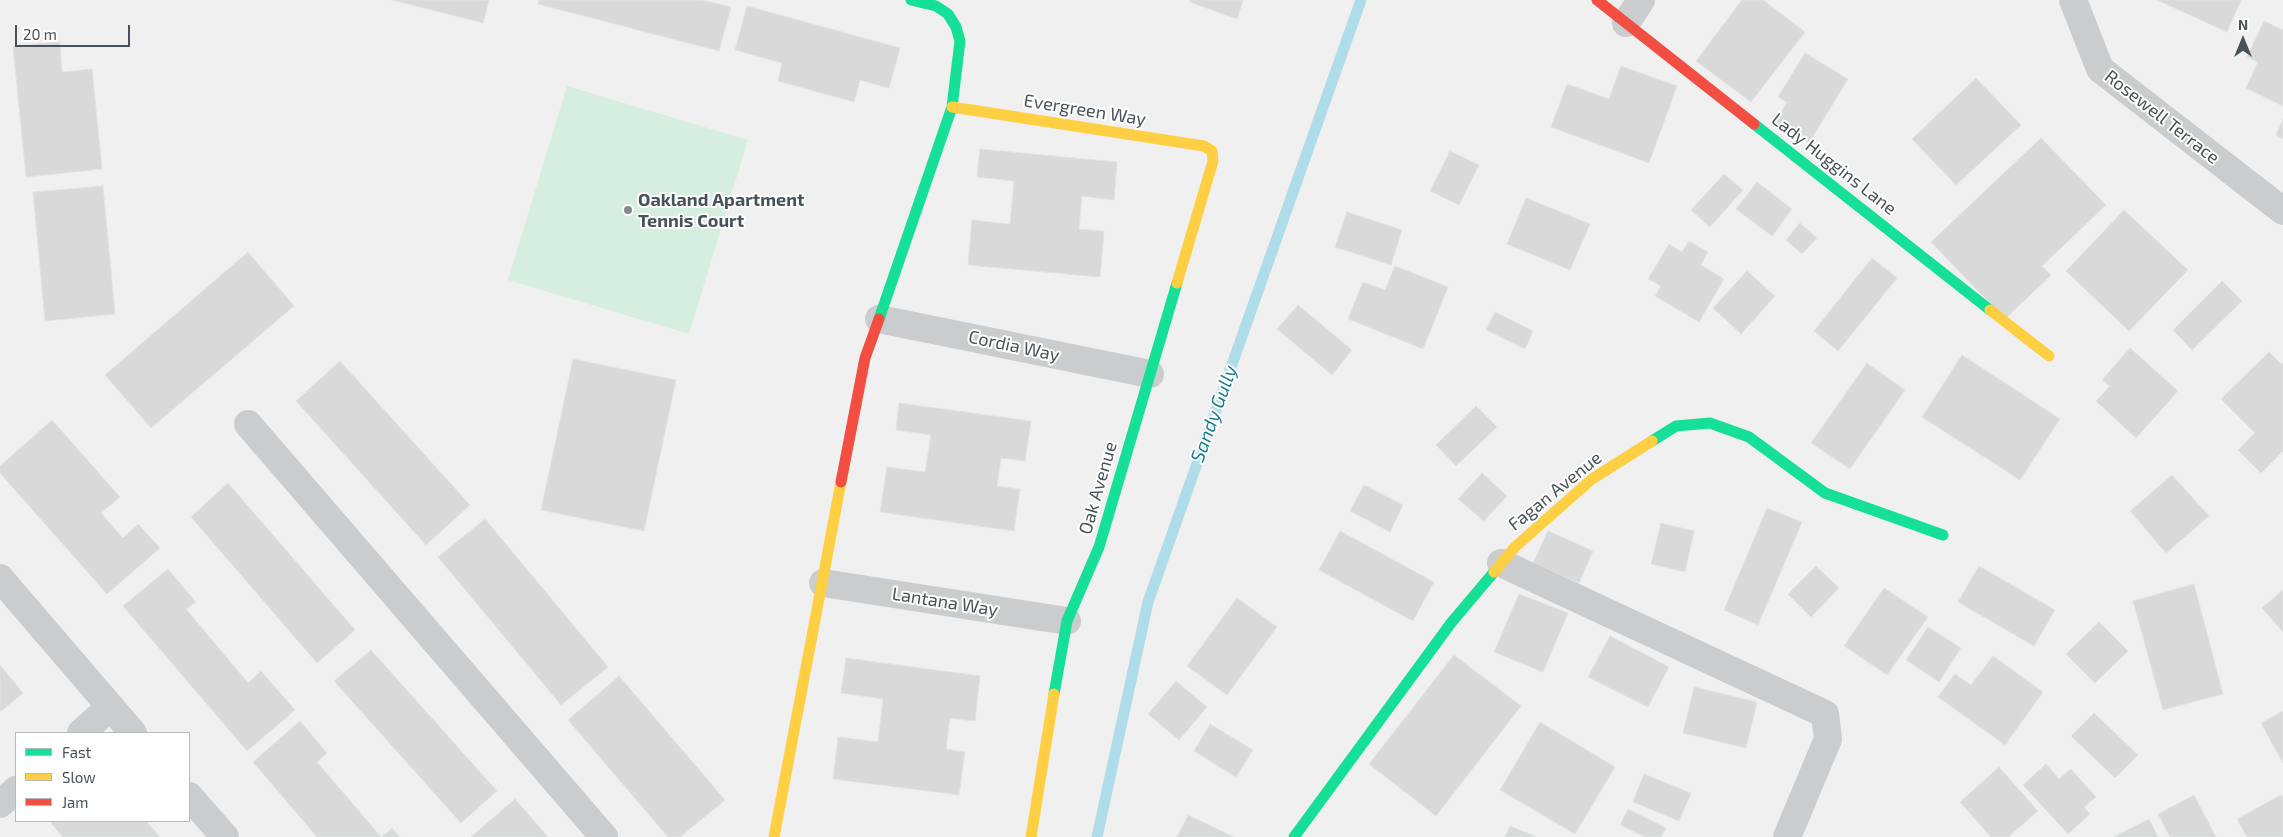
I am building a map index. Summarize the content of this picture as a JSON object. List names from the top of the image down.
{
  "streets": {
    "street": [
      "Evergreen Way",
      "Rosewell Terrace",
      "Lady Huggins Lane",
      "Cordia Way",
      "Oak Avenue",
      "Fagan Avenue",
      "Lantana Way"
    ]
  },
  "crossings": [
    ["Evergreen Way", "Oak Avenue"],
    ["Cordia Way", "Oak Avenue"],
    ["Oak Avenue", "Lantana Way"]
  ],
  "water": ["Sandy Gully"],
  "places": ["Oakland Apartment Tennis Court"],
  "legend": ["Fast", "Slow", "Jam"],
  "scale_bar": "20 m",
  "north": "top"
}
